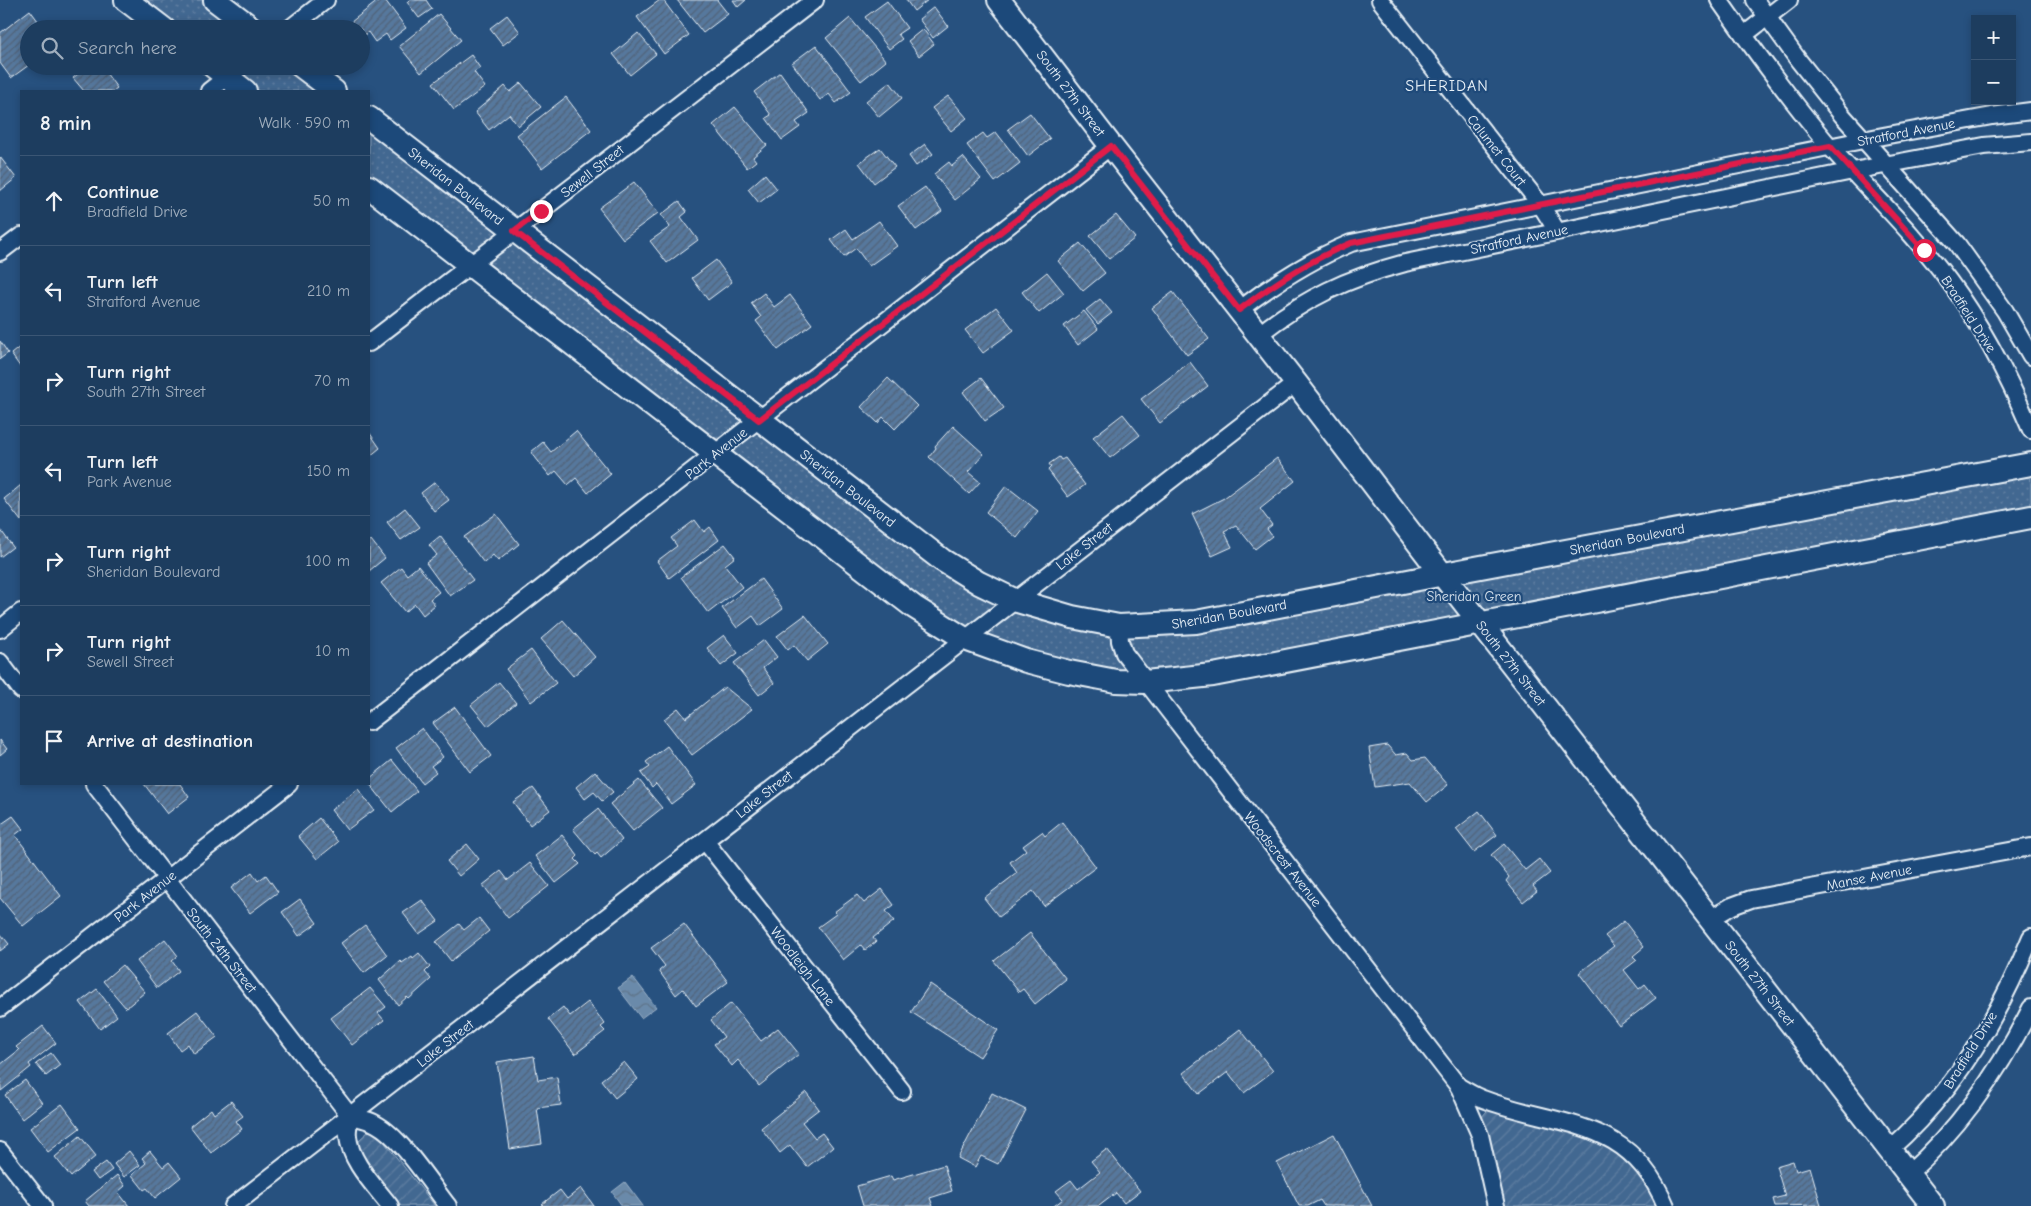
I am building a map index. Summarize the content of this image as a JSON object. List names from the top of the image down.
{
  "streets": {
    "main road": ["South 27th Street", "Sheridan Boulevard"],
    "street": [
      "Stratford Avenue",
      "Calumet Court",
      "Sewell Street",
      "Bradfield Drive",
      "Park Avenue",
      "Lake Street",
      "Woodscrest Avenue",
      "Manse Avenue",
      "South 24th Street",
      "Woodleigh Lane"
    ]
  },
  "crossings": [
    ["South 27th Street", "Stratford Avenue"],
    ["South 27th Street", "Sheridan Boulevard"],
    ["South 27th Street", "Bradfield Drive"],
    ["South 27th Street", "Park Avenue"],
    ["South 27th Street", "Lake Street"],
    ["South 27th Street", "Manse Avenue"],
    ["Stratford Avenue", "Calumet Court"],
    ["Stratford Avenue", "Bradfield Drive"],
    ["Sewell Street", "Sheridan Boulevard"],
    ["Sheridan Boulevard", "Park Avenue"],
    ["Sheridan Boulevard", "Lake Street"],
    ["Sheridan Boulevard", "Woodscrest Avenue"],
    ["Park Avenue", "South 24th Street"],
    ["Lake Street", "South 24th Street"],
    ["Lake Street", "Woodleigh Lane"]
  ],
  "districts": ["SHERIDAN"],
  "parks": ["Sheridan Green"],
  "page": {
    "map_buttons": ["+", "−"],
    "search": "Search here",
    "heading": ["8 min", "Walk · 590 m"],
    "list": [
      ["Continue", "Bradfield Drive", "50 m"],
      ["Turn left", "Stratford Avenue", "210 m"],
      ["Turn right", "South 27th Street", "70 m"],
      ["Turn left", "Park Avenue", "150 m"],
      ["Turn right", "Sheridan Boulevard", "100 m"],
      ["Turn right", "Sewell Street", "10 m"],
      "Arrive at destination"
    ]
  }
}
